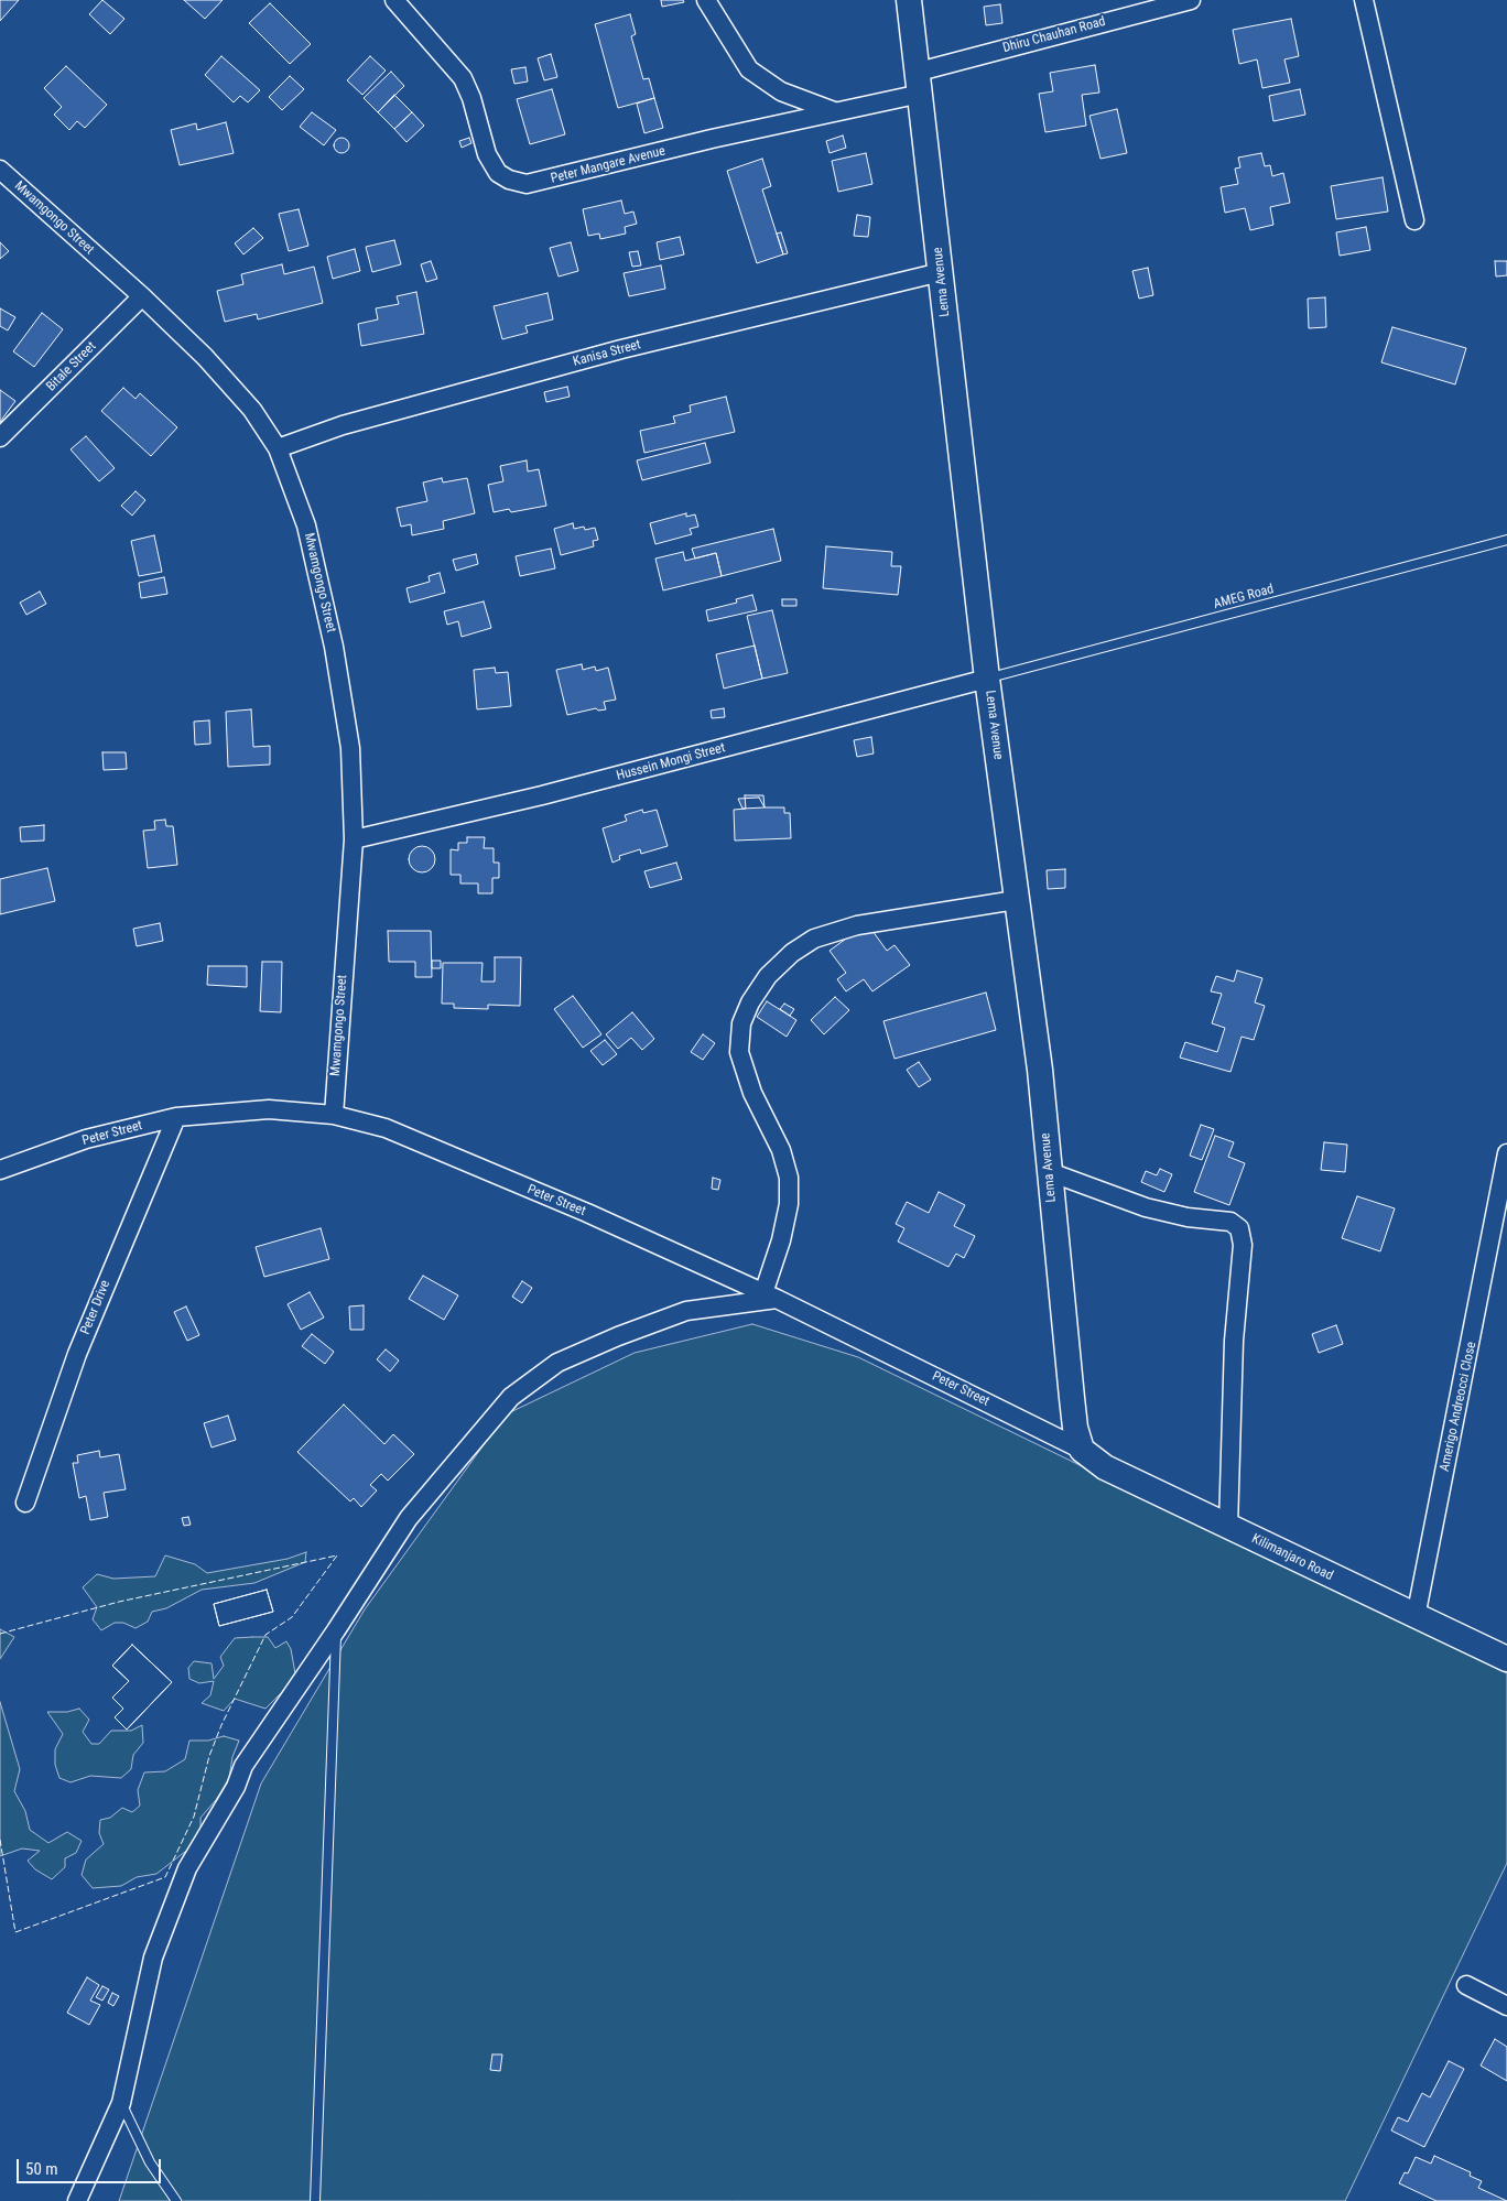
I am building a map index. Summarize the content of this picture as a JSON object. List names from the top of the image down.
{
  "streets": {
    "main road": ["Lema Avenue", "Kilimanjaro Road"],
    "street": [
      "Dhiru Chauhan Road",
      "Peter Mangare Avenue",
      "Mwamgongo Street",
      "Kanisa Street",
      "Bitale Street",
      "Hussein Mongi Street",
      "Peter Street",
      "Peter Drive",
      "Amerigo Andreocci Close"
    ],
    "lane": ["AMEG Road"]
  },
  "crossings": [
    ["Dhiru Chauhan Road", "Peter Mangare Avenue"],
    ["Dhiru Chauhan Road", "Lema Avenue"],
    ["Peter Mangare Avenue", "Lema Avenue"],
    ["Mwamgongo Street", "Kanisa Street"],
    ["Mwamgongo Street", "Bitale Street"],
    ["Mwamgongo Street", "Hussein Mongi Street"],
    ["Mwamgongo Street", "Peter Street"],
    ["Lema Avenue", "Kanisa Street"],
    ["Lema Avenue", "AMEG Road"],
    ["Lema Avenue", "Hussein Mongi Street"],
    ["Lema Avenue", "Peter Street"],
    ["Lema Avenue", "Kilimanjaro Road"],
    ["AMEG Road", "Hussein Mongi Street"],
    ["Peter Street", "Peter Drive"],
    ["Peter Street", "Kilimanjaro Road"],
    ["Amerigo Andreocci Close", "Kilimanjaro Road"]
  ],
  "scale_bar": "50 m"
}
